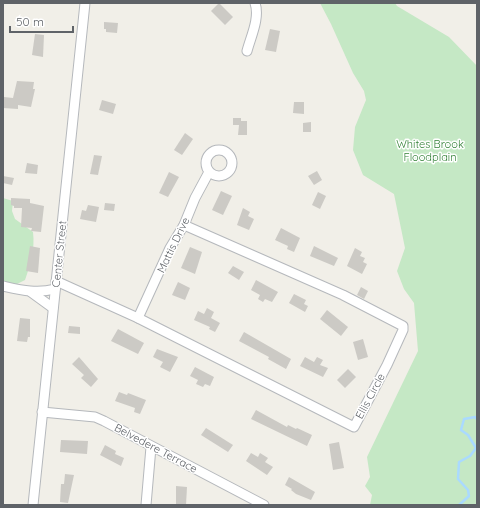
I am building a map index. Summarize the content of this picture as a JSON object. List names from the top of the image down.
{
  "streets": {
    "street": [
      "Mattis Drive",
      "Center Street",
      "Ellis Circle",
      "Belvedere Terrace"
    ]
  },
  "crossings": [
    ["Mattis Drive", "Ellis Circle"],
    ["Center Street", "Ellis Circle"],
    ["Center Street", "Belvedere Terrace"]
  ],
  "parks": ["Whites Brook Floodplain"],
  "scale_bar": "50 m"
}
